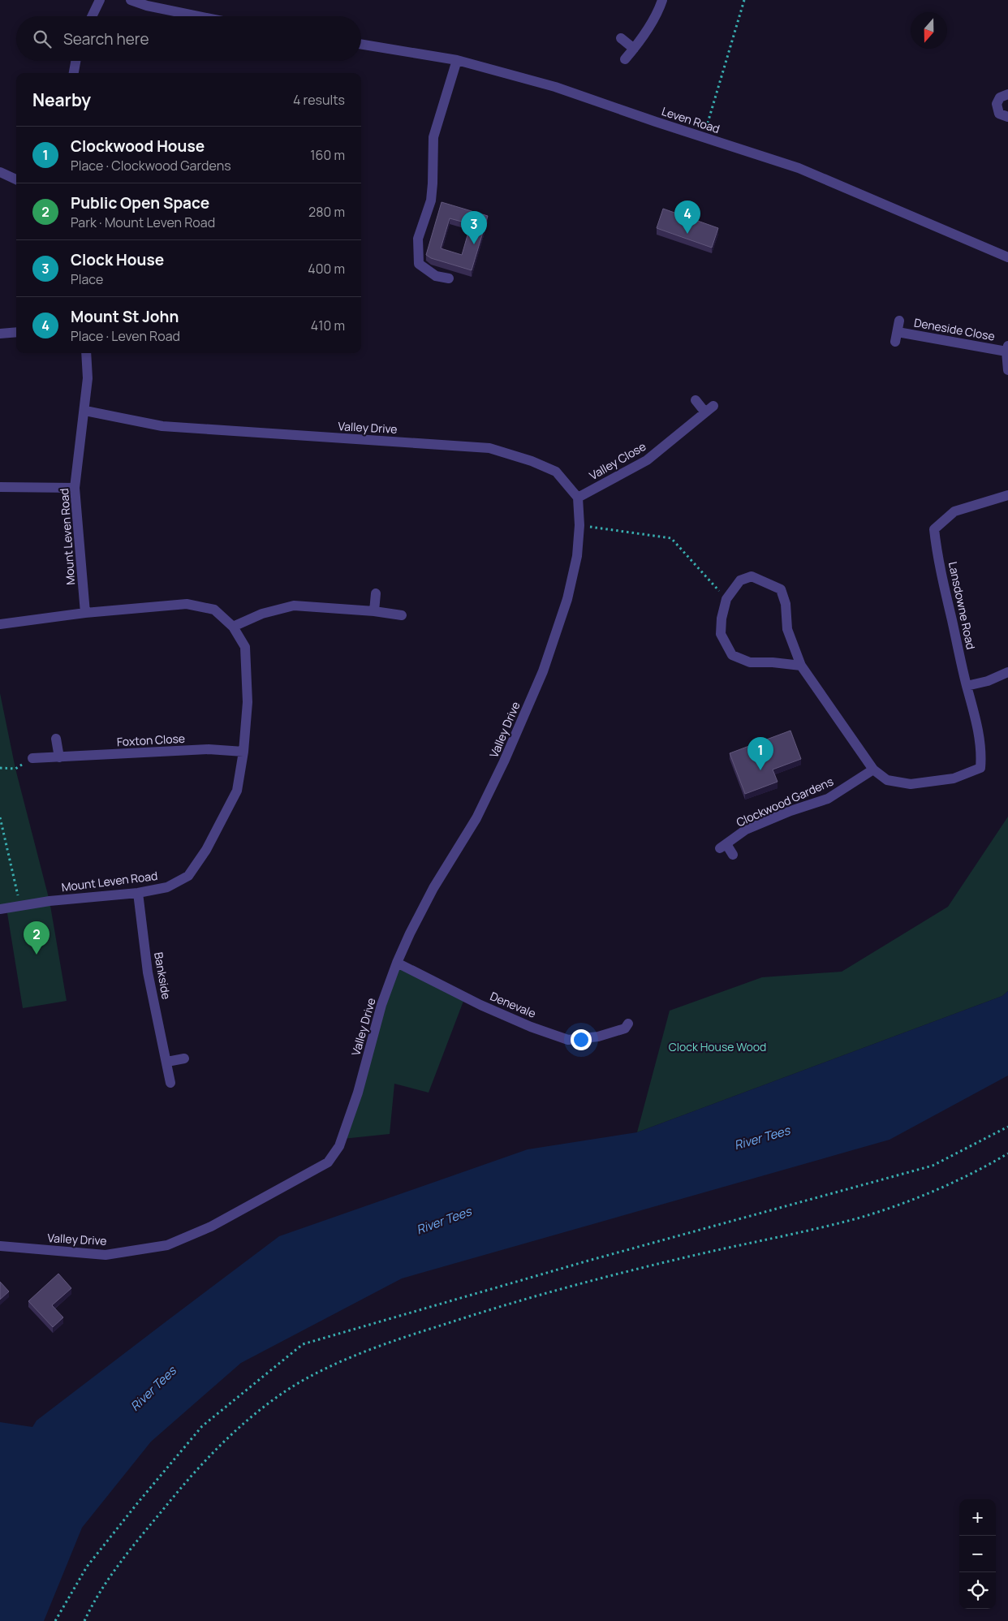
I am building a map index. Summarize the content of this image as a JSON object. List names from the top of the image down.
{
  "streets": {
    "street": [
      "Leven Road",
      "Deneside Close",
      "Valley Drive",
      "Valley Close",
      "Mount Leven Road",
      "Lansdowne Road",
      "Foxton Close",
      "Clockwood Gardens",
      "Bankside",
      "Denevale"
    ]
  },
  "crossings": [
    ["Valley Drive", "Valley Close"],
    ["Valley Drive", "Mount Leven Road"],
    ["Valley Drive", "Denevale"],
    ["Mount Leven Road", "Foxton Close"],
    ["Mount Leven Road", "Bankside"],
    ["Lansdowne Road", "Clockwood Gardens"]
  ],
  "water": ["River Tees"],
  "parks": ["Clock House Wood"],
  "north": "bottom",
  "page": {
    "search": "Search here",
    "heading": ["Nearby", "4 results"],
    "list": [
      {
        "mark": "1",
        "name": "Clockwood House",
        "note": "Place · Clockwood Gardens",
        "value": "160 m"
      },
      {
        "mark": "2",
        "name": "Public Open Space",
        "note": "Park · Mount Leven Road",
        "value": "280 m"
      },
      {
        "mark": "3",
        "name": "Clock House",
        "note": "Place",
        "value": "400 m"
      },
      {
        "mark": "4",
        "name": "Mount St John",
        "note": "Place · Leven Road",
        "value": "410 m"
      }
    ],
    "pins": [
      "4",
      "3",
      "1",
      "2"
    ],
    "map_buttons": ["+", "−"]
  }
}
